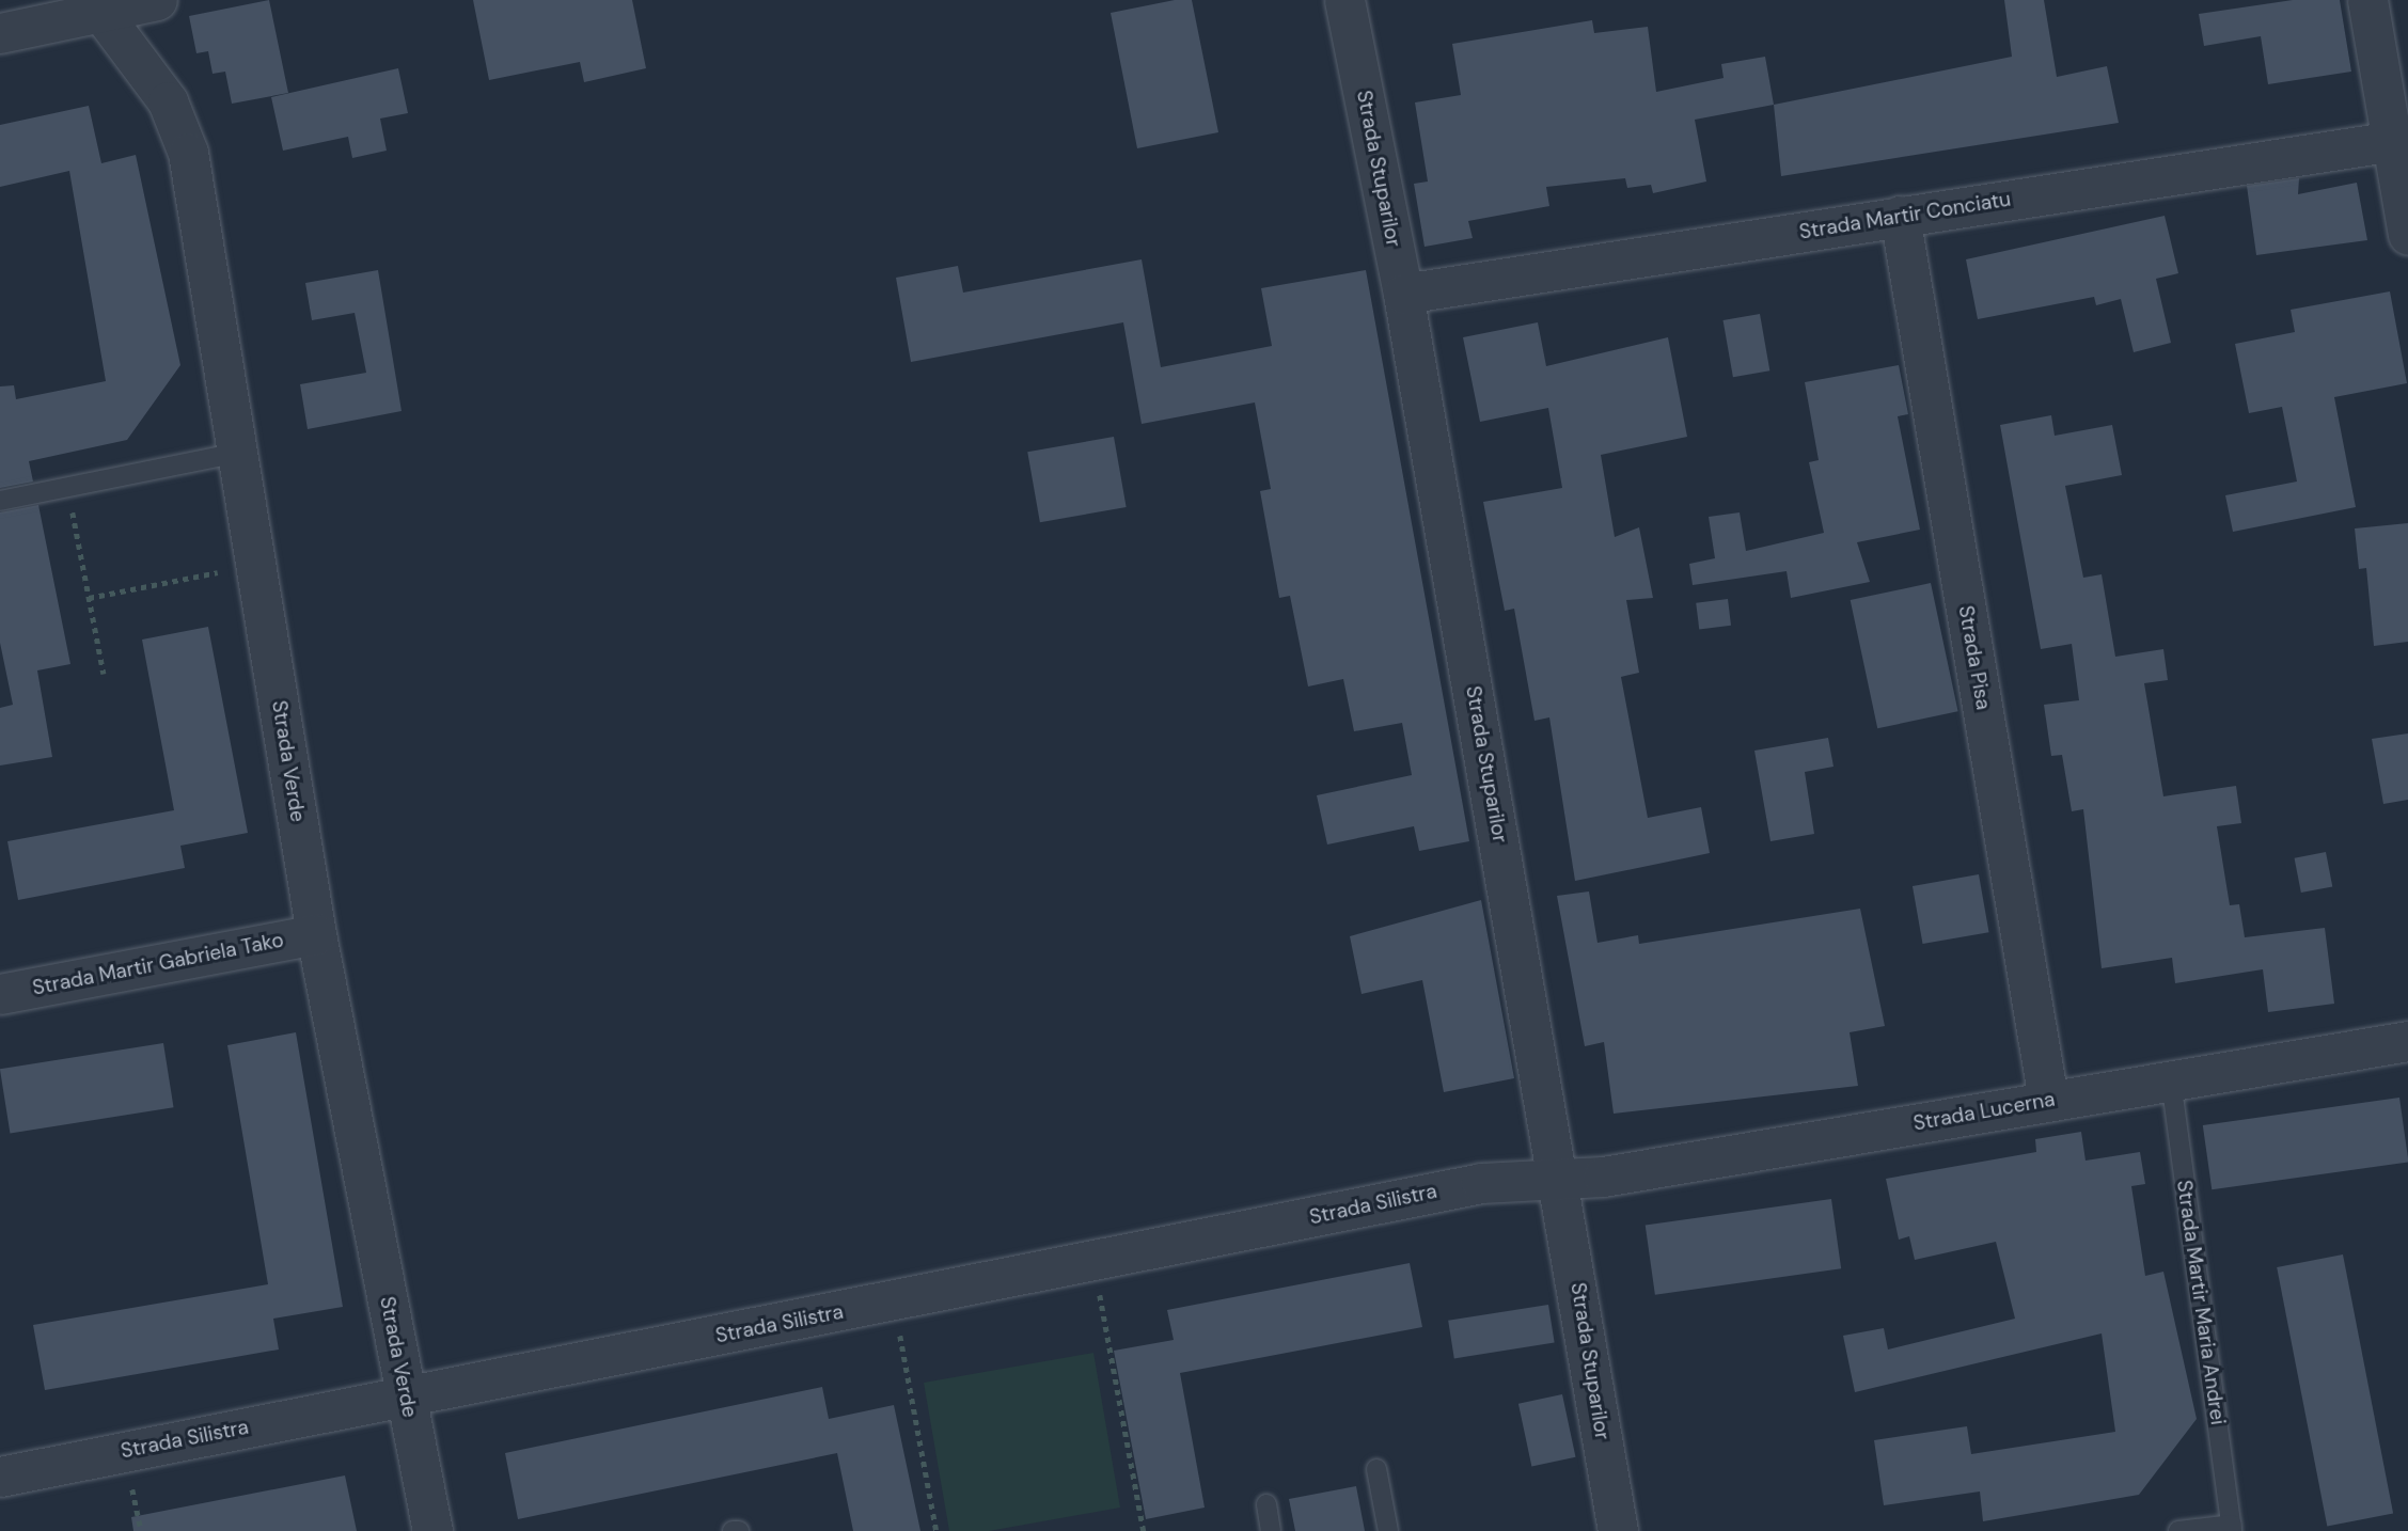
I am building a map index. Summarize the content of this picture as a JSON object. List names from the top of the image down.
{
  "streets": {
    "street": [
      "Strada Stuparilor",
      "Strada Martir Conciatu",
      "Strada Pisa",
      "Strada Verde",
      "Strada Martir Gabriela Tako",
      "Strada Lucerna",
      "Strada Silistra"
    ],
    "lane": ["Strada Martir Maria Andrei"]
  },
  "crossings": [
    ["Strada Stuparilor", "Strada Martir Conciatu"],
    ["Strada Stuparilor", "Strada Lucerna"],
    ["Strada Stuparilor", "Strada Silistra"],
    ["Strada Martir Conciatu", "Strada Pisa"],
    ["Strada Pisa", "Strada Lucerna"],
    ["Strada Verde", "Strada Martir Gabriela Tako"],
    ["Strada Verde", "Strada Silistra"],
    ["Strada Lucerna", "Strada Silistra"],
    ["Strada Lucerna", "Strada Martir Maria Andrei"]
  ]
}
